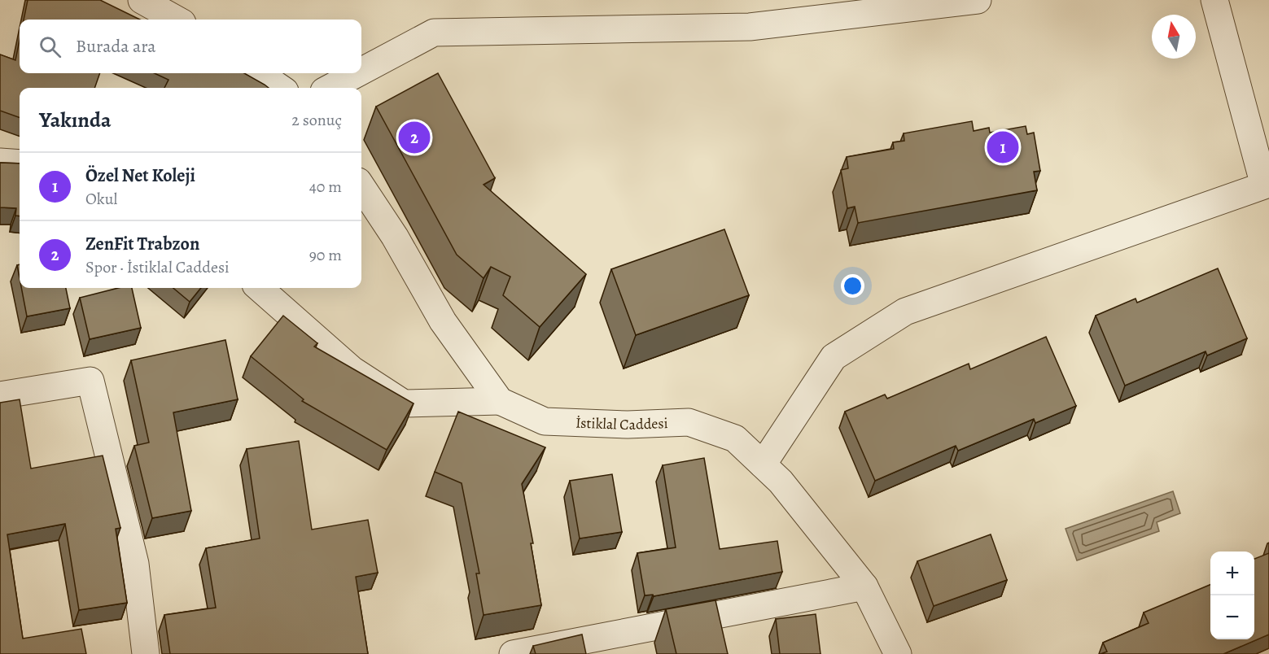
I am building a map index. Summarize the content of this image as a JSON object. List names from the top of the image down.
{
  "streets": {
    "street": ["İstiklal Caddesi"]
  },
  "north": "top",
  "page": {
    "search": "Burada ara",
    "heading": ["Yakında", "2 sonuç"],
    "pins": ["2", "1"],
    "list": [
      {
        "mark": "1",
        "name": "Özel Net Koleji",
        "note": "Okul",
        "value": "40 m"
      },
      {
        "mark": "2",
        "name": "ZenFit Trabzon",
        "note": "Spor · İstiklal Caddesi",
        "value": "90 m"
      }
    ],
    "map_buttons": ["+", "−"]
  }
}
